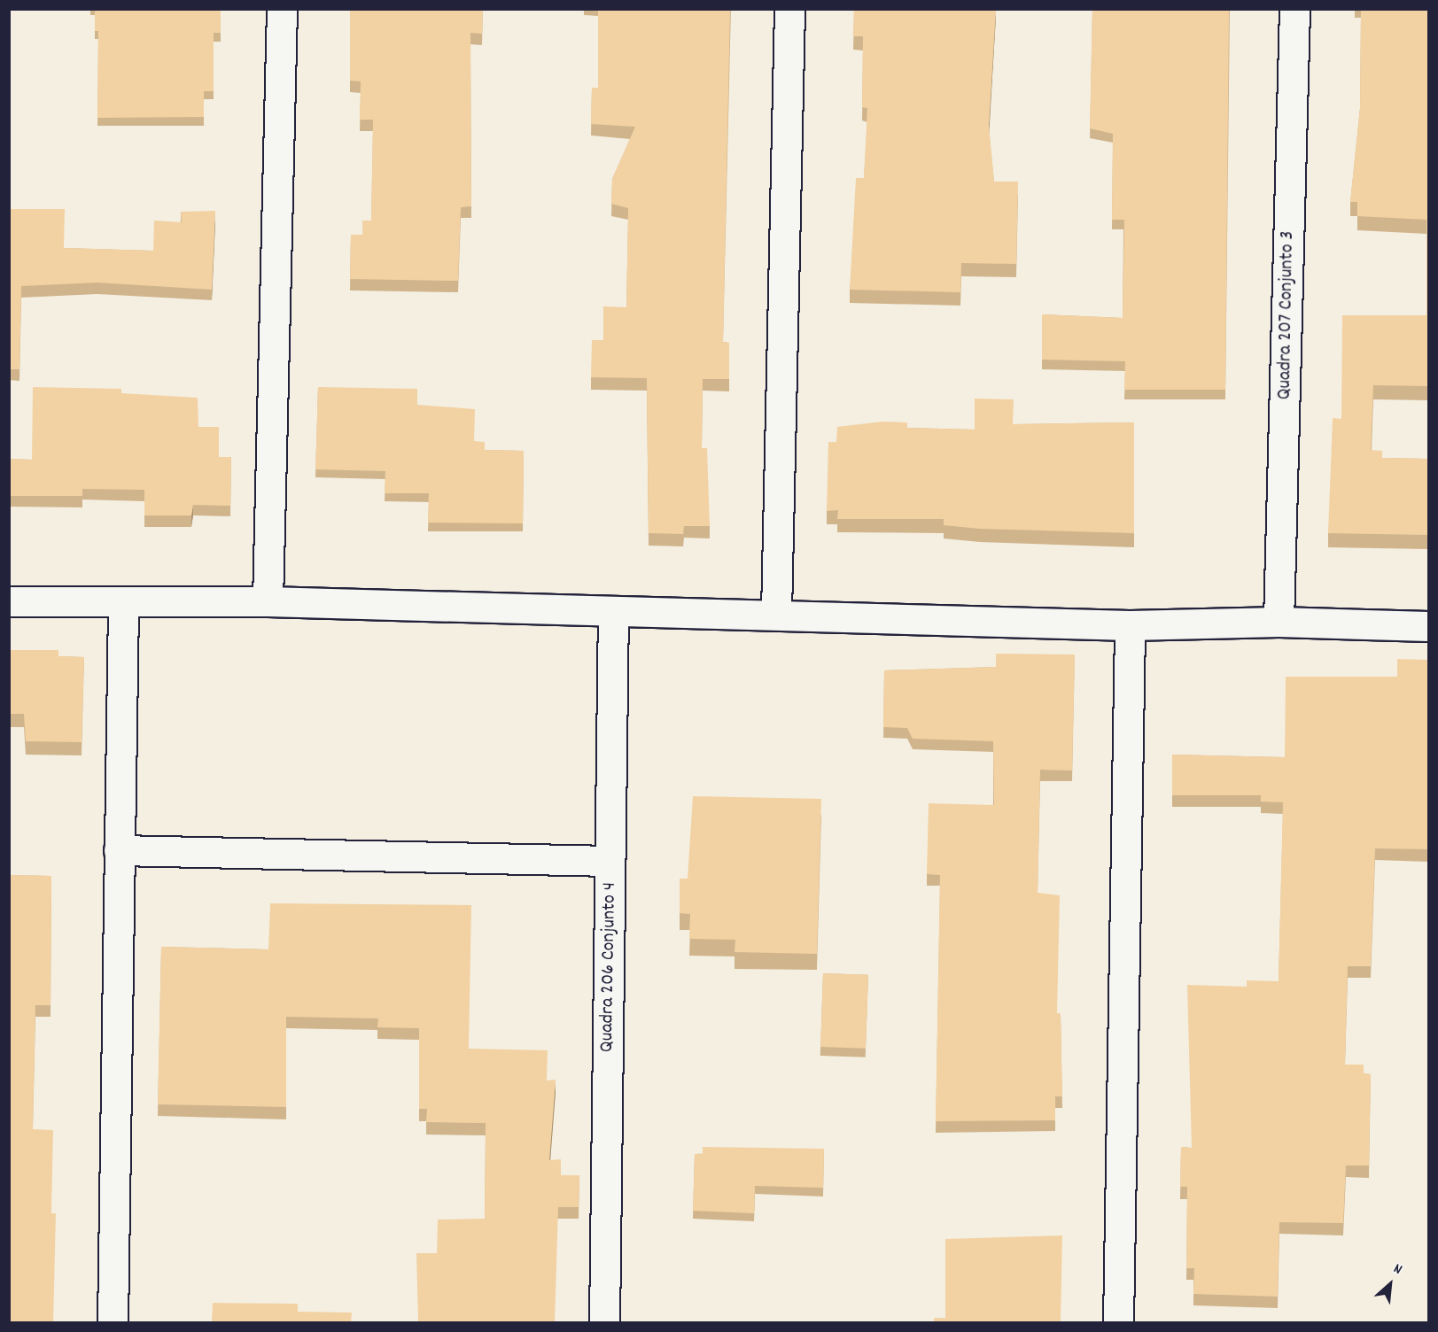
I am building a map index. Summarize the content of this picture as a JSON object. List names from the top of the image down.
{
  "streets": {
    "street": ["Quadra 207 Conjunto 3", "Quadra 206 Conjunto 4"]
  },
  "north": "top right"
}
